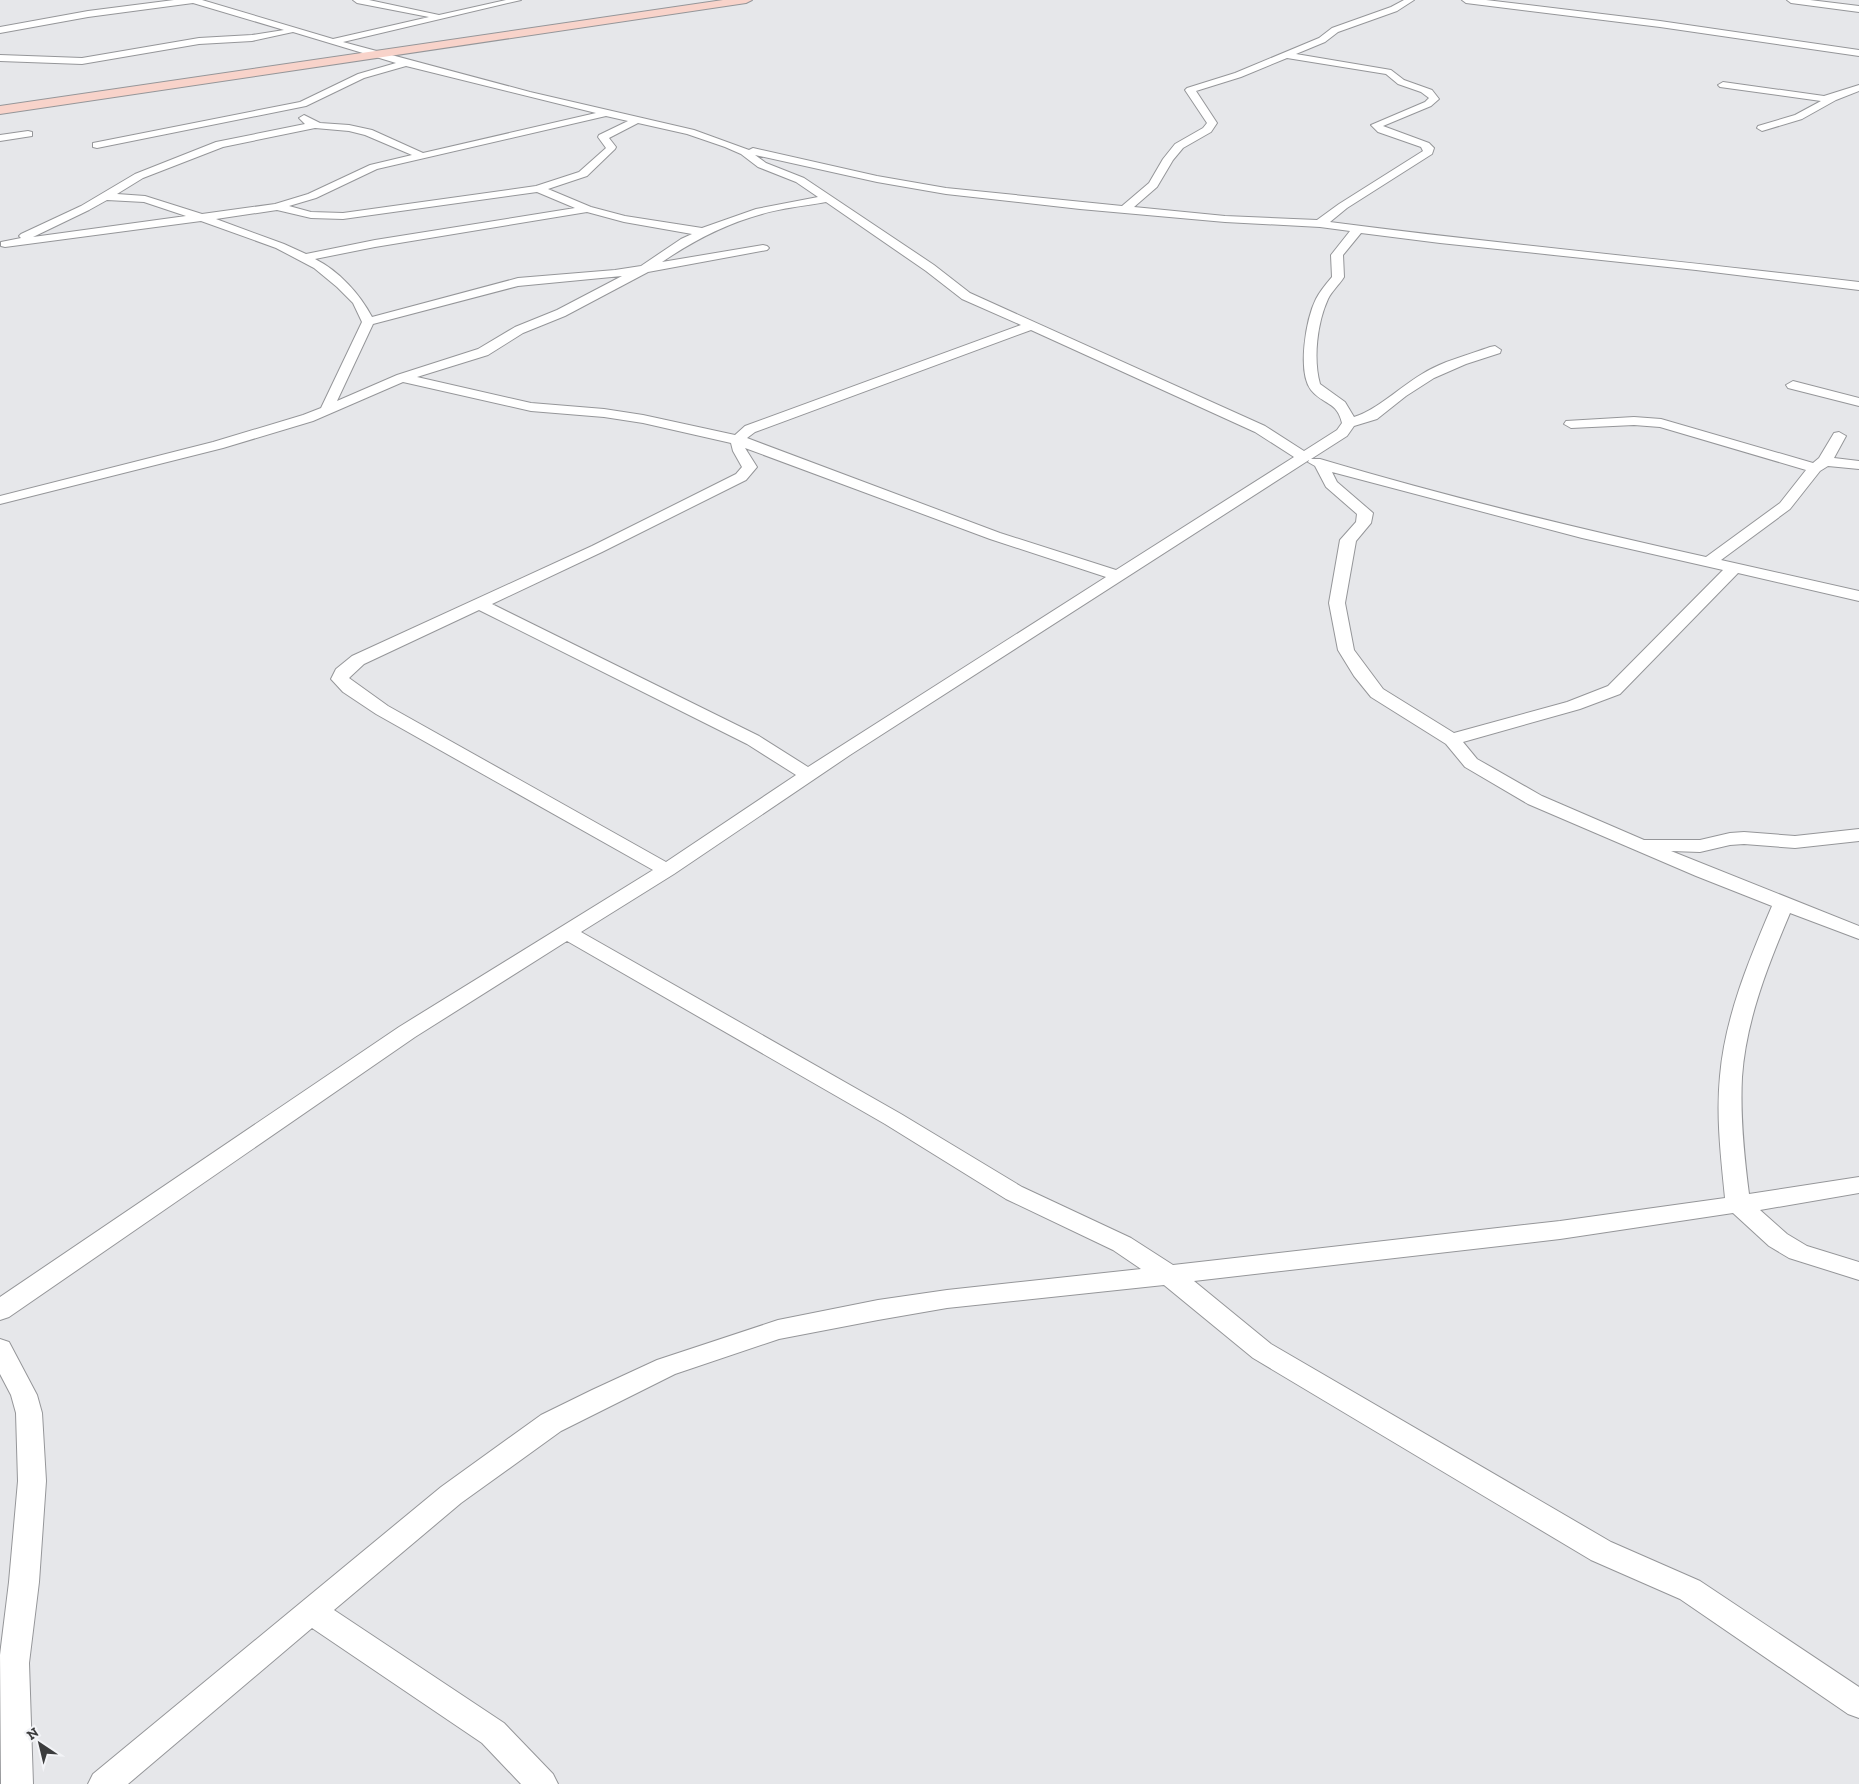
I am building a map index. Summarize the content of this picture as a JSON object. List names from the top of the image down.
{
  "north": "top left"
}
